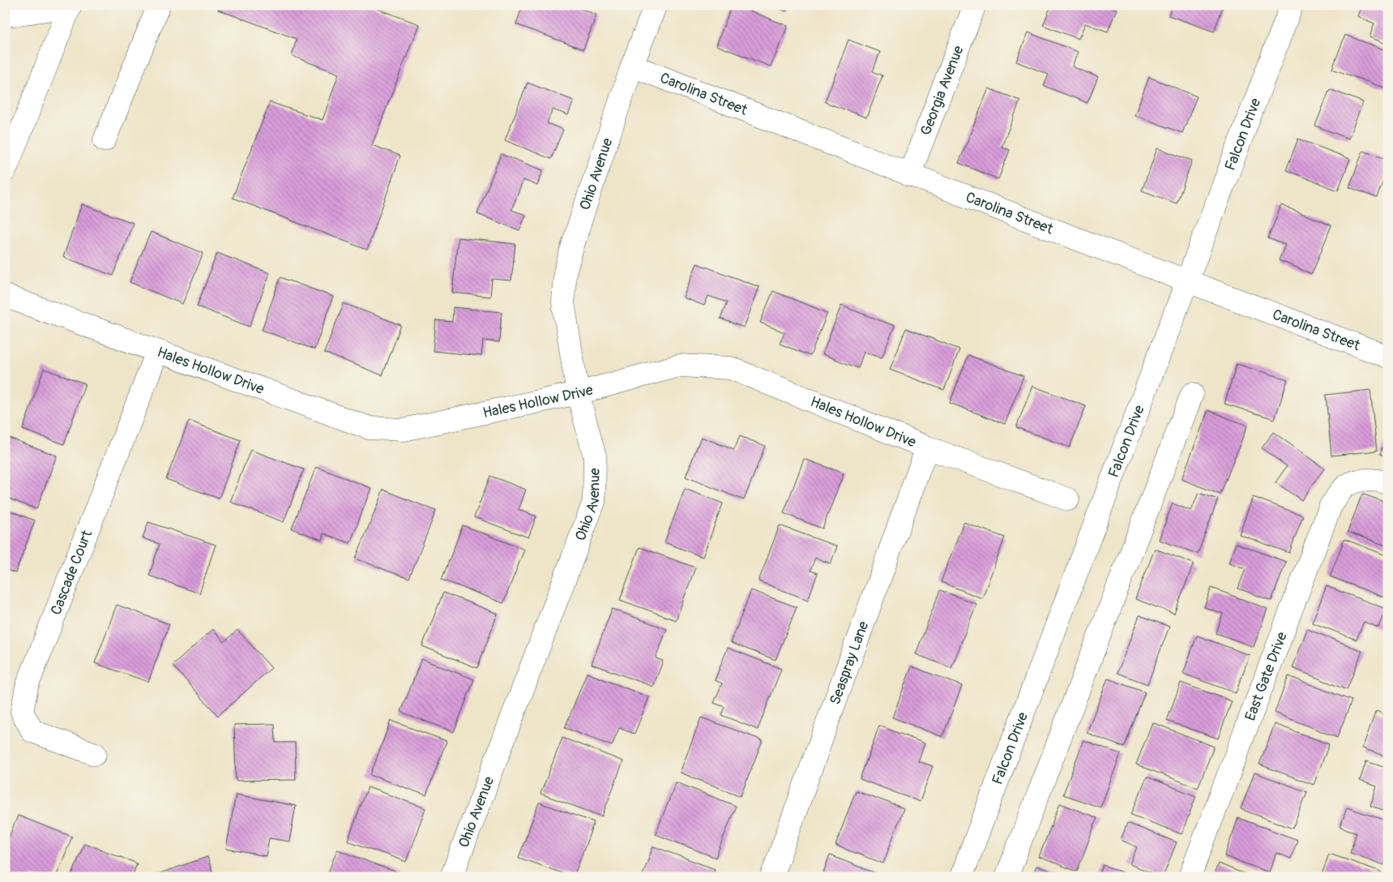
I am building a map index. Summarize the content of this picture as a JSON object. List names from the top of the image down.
{
  "streets": {
    "street": [
      "Georgia Avenue",
      "Carolina Street",
      "Falcon Drive",
      "Ohio Avenue",
      "Hales Hollow Drive",
      "Cascade Court",
      "Seaspray Lane",
      "East Gate Drive"
    ]
  },
  "crossings": [
    ["Georgia Avenue", "Carolina Street"],
    ["Carolina Street", "Falcon Drive"],
    ["Carolina Street", "Ohio Avenue"],
    ["Ohio Avenue", "Hales Hollow Drive"],
    ["Hales Hollow Drive", "Cascade Court"],
    ["Hales Hollow Drive", "Seaspray Lane"]
  ]
}
